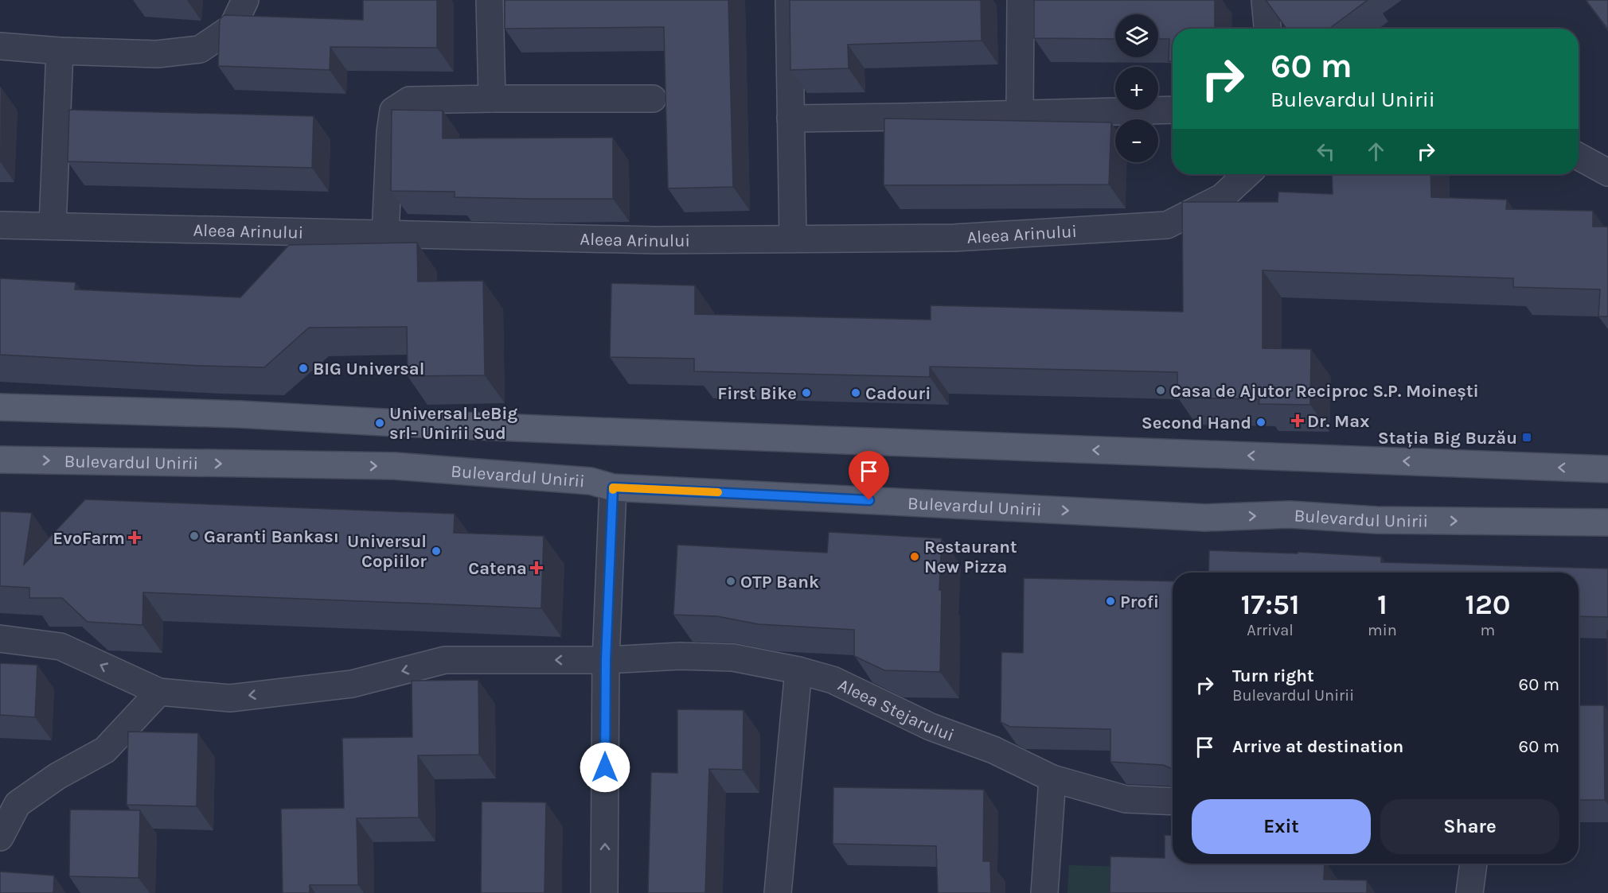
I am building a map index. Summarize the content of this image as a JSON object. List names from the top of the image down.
{
  "streets": {
    "main road": ["Bulevardul Unirii"],
    "street": ["Aleea Arinului", "Aleea Stejarului"]
  },
  "one_way": ["Aleea Stejarului"],
  "places": {
    "other": [
      "BIG Universal",
      "Casa de Ajutor Reciproc S.P. Moinești",
      "First Bike",
      "Cadouri",
      "Second Hand",
      "Universal LeBig srl- Unirii Sud",
      "Garanti Bankası",
      "Universul Copiilor",
      "Restaurant New Pizza",
      "OTP Bank",
      "Profi"
    ],
    "health": ["Dr. Max", "EvoFarm", "Catena"],
    "transit": ["Stația Big Buzău"]
  },
  "page": {
    "map_buttons": ["+", "−"],
    "turn": ["60 m", "Bulevardul Unirii"],
    "eta": [
      "17:51",
      "Arrival",
      "1",
      "min",
      "120",
      "m"
    ],
    "list": [
      {
        "name": "Turn right",
        "note": "Bulevardul Unirii",
        "value": "60 m"
      },
      {
        "name": "Arrive at destination",
        "value": "60 m"
      }
    ],
    "buttons": ["Exit", "Share"]
  }
}
